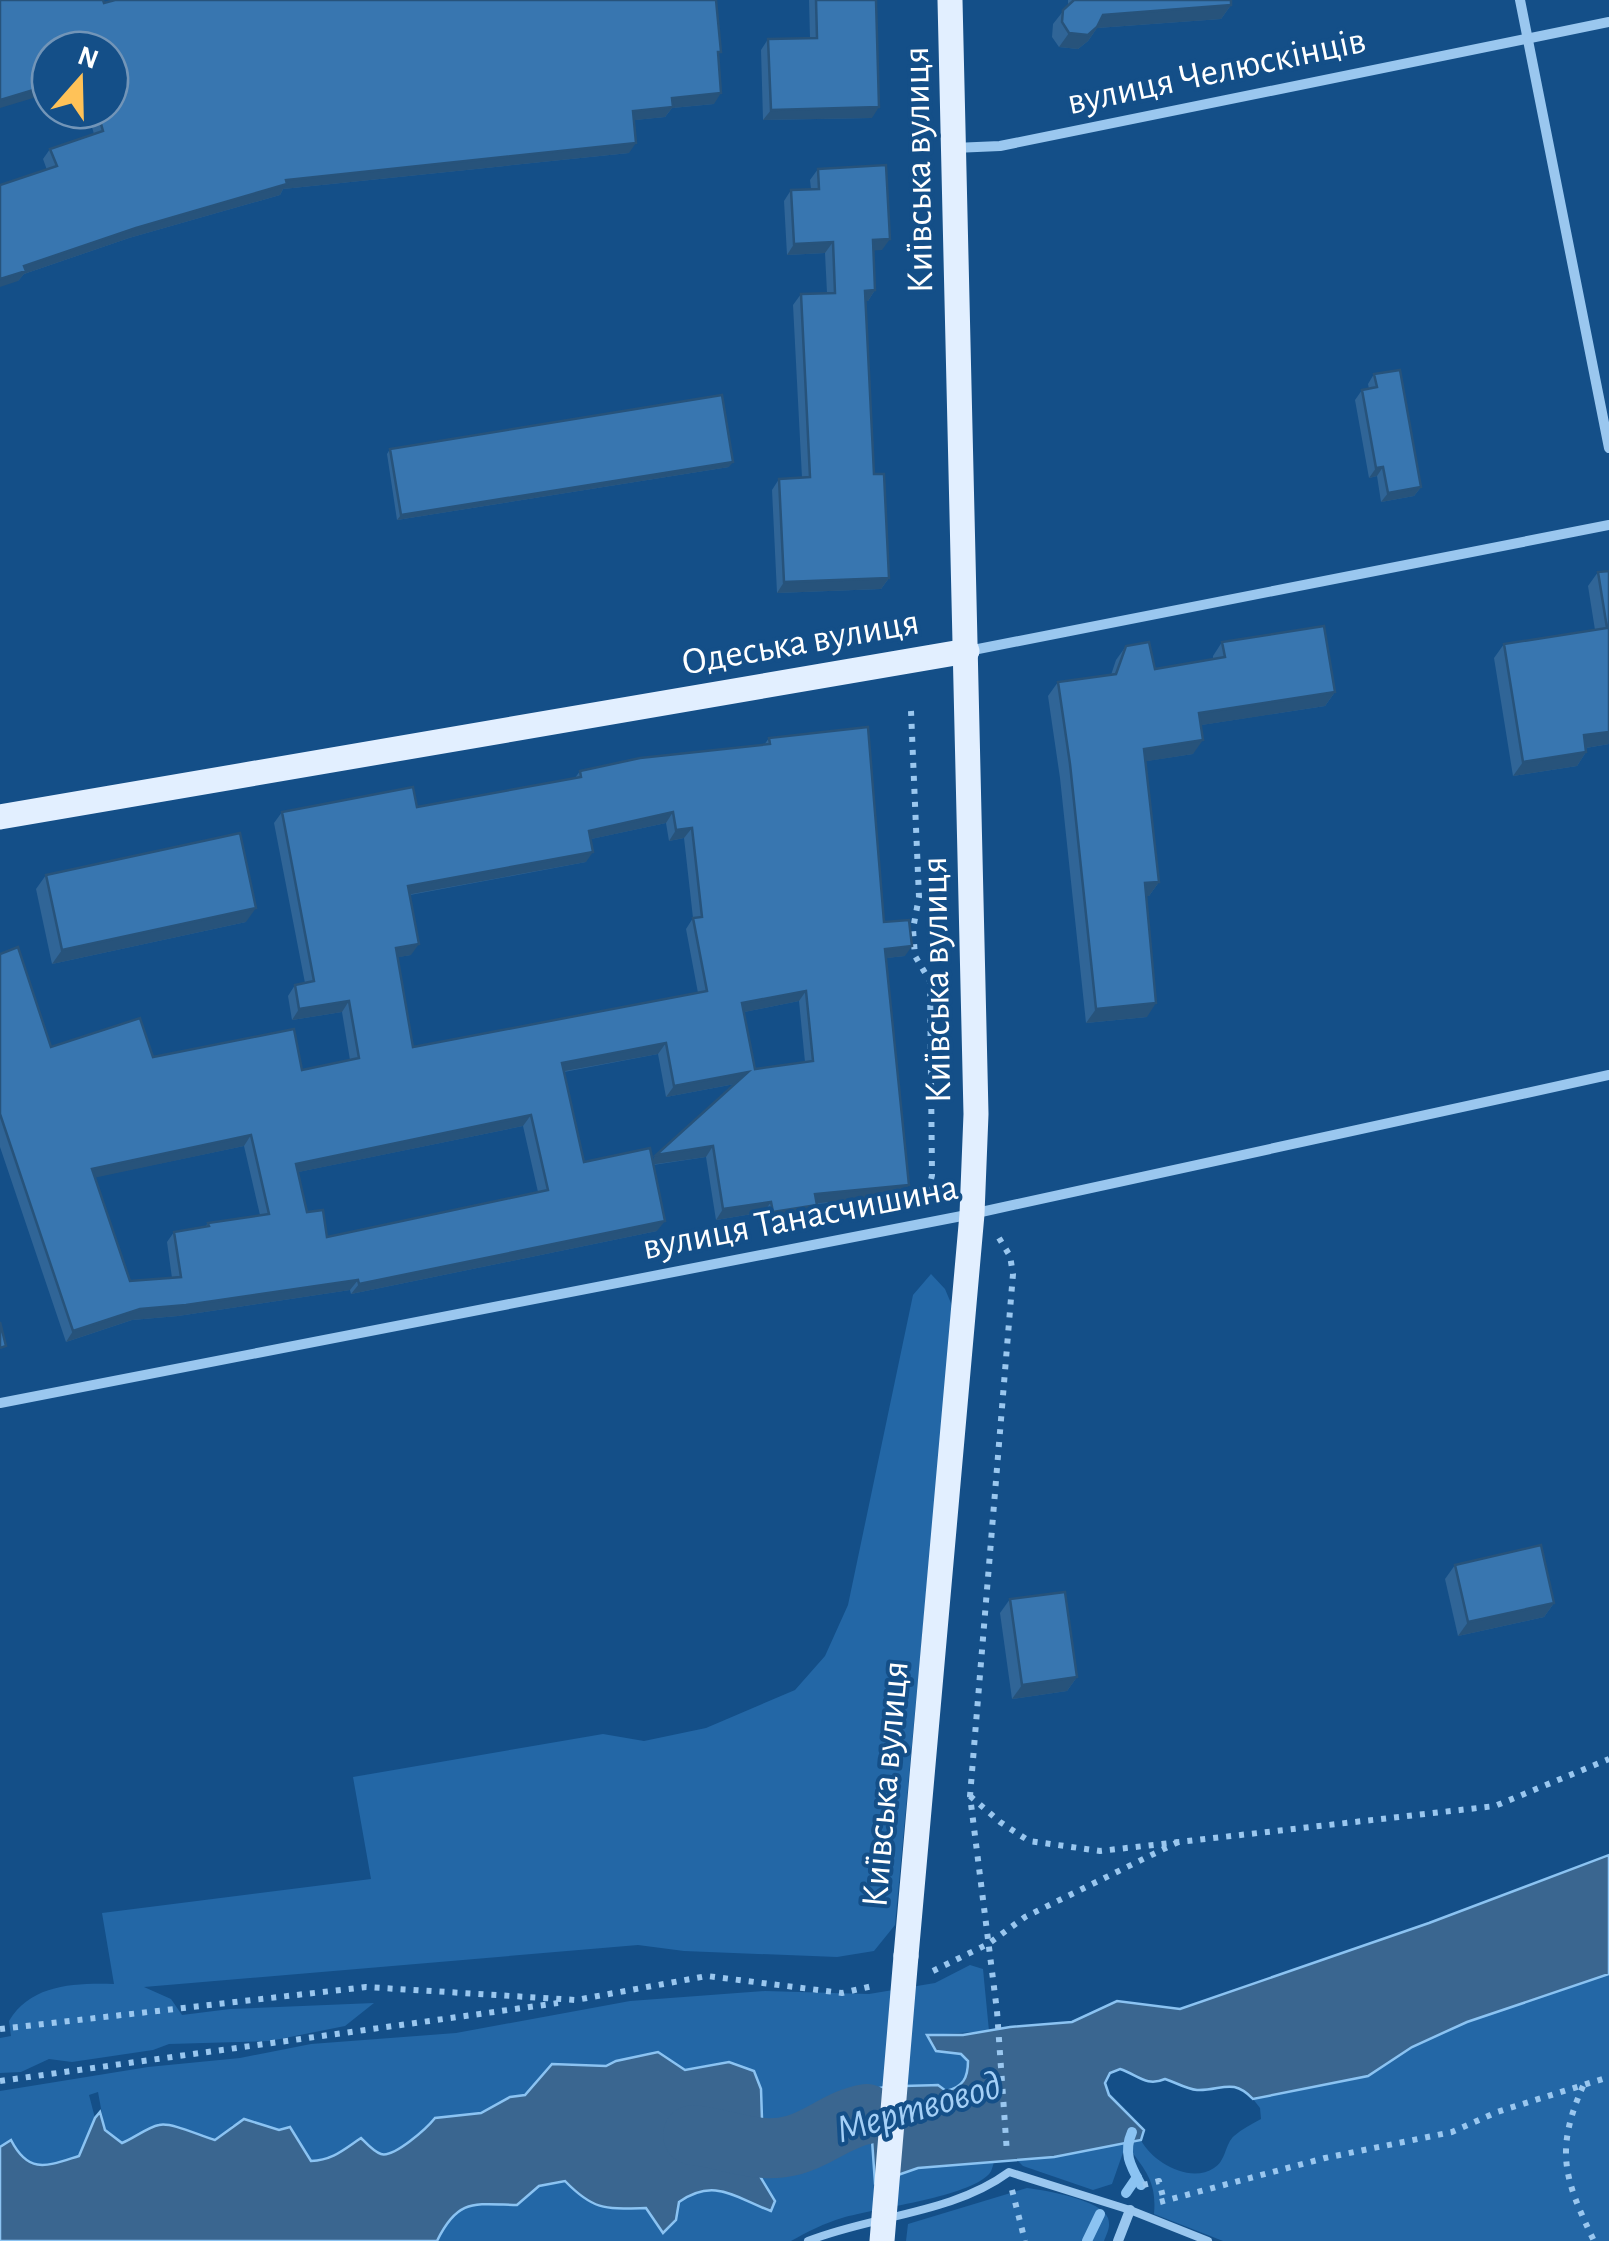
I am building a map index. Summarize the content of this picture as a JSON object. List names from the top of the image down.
{
  "streets": {
    "main road": ["Київська вулиця", "Одеська вулиця"],
    "street": ["вулиця Челюскінців", "вулиця Танасчишина"]
  },
  "crossings": [
    ["вулиця Челюскінців", "Київська вулиця"],
    ["Київська вулиця", "Одеська вулиця"],
    ["Київська вулиця", "вулиця Танасчишина"]
  ],
  "water": ["Мертвовод"],
  "north": "top"
}
